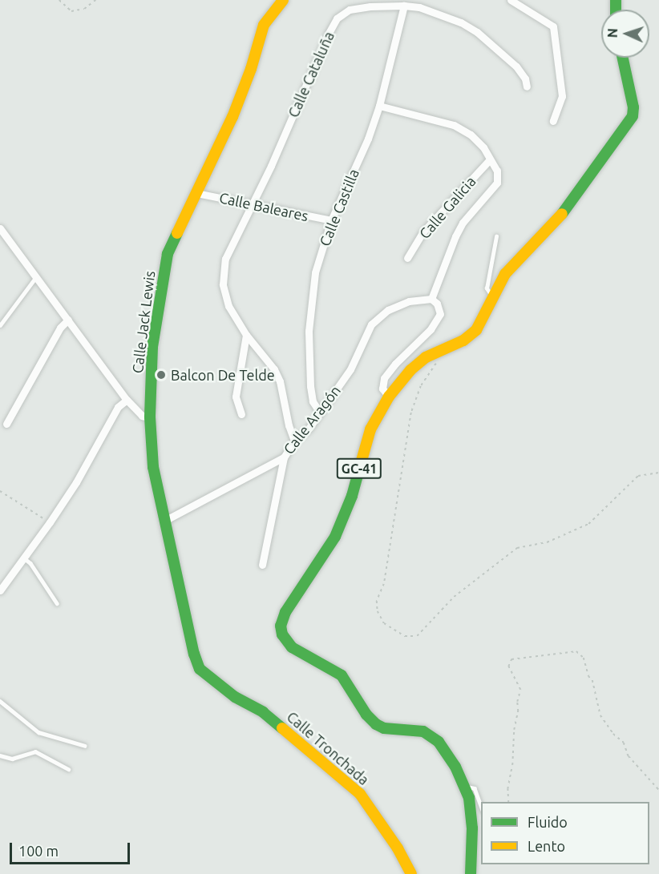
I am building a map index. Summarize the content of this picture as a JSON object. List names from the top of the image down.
{
  "streets": {
    "main road": ["Calle Jack Lewis", "GC-41", "Calle Tronchada"],
    "street": [
      "Calle Cataluña",
      "Calle Baleares",
      "Calle Castilla",
      "Calle Galicia",
      "Calle Aragón"
    ]
  },
  "crossings": [
    ["Calle Cataluña", "Calle Baleares"],
    ["Calle Cataluña", "Calle Castilla"],
    ["Calle Cataluña", "Calle Aragón"],
    ["Calle Baleares", "Calle Castilla"],
    ["Calle Baleares", "Calle Jack Lewis"],
    ["Calle Castilla", "Calle Galicia"],
    ["Calle Castilla", "Calle Aragón"],
    ["Calle Galicia", "Calle Aragón"],
    ["Calle Jack Lewis", "Calle Aragón"],
    ["Calle Jack Lewis", "Calle Tronchada"]
  ],
  "places": ["Balcon De Telde"],
  "legend": ["Fluido", "Lento"],
  "scale_bar": "100 m",
  "north": "left"
}
